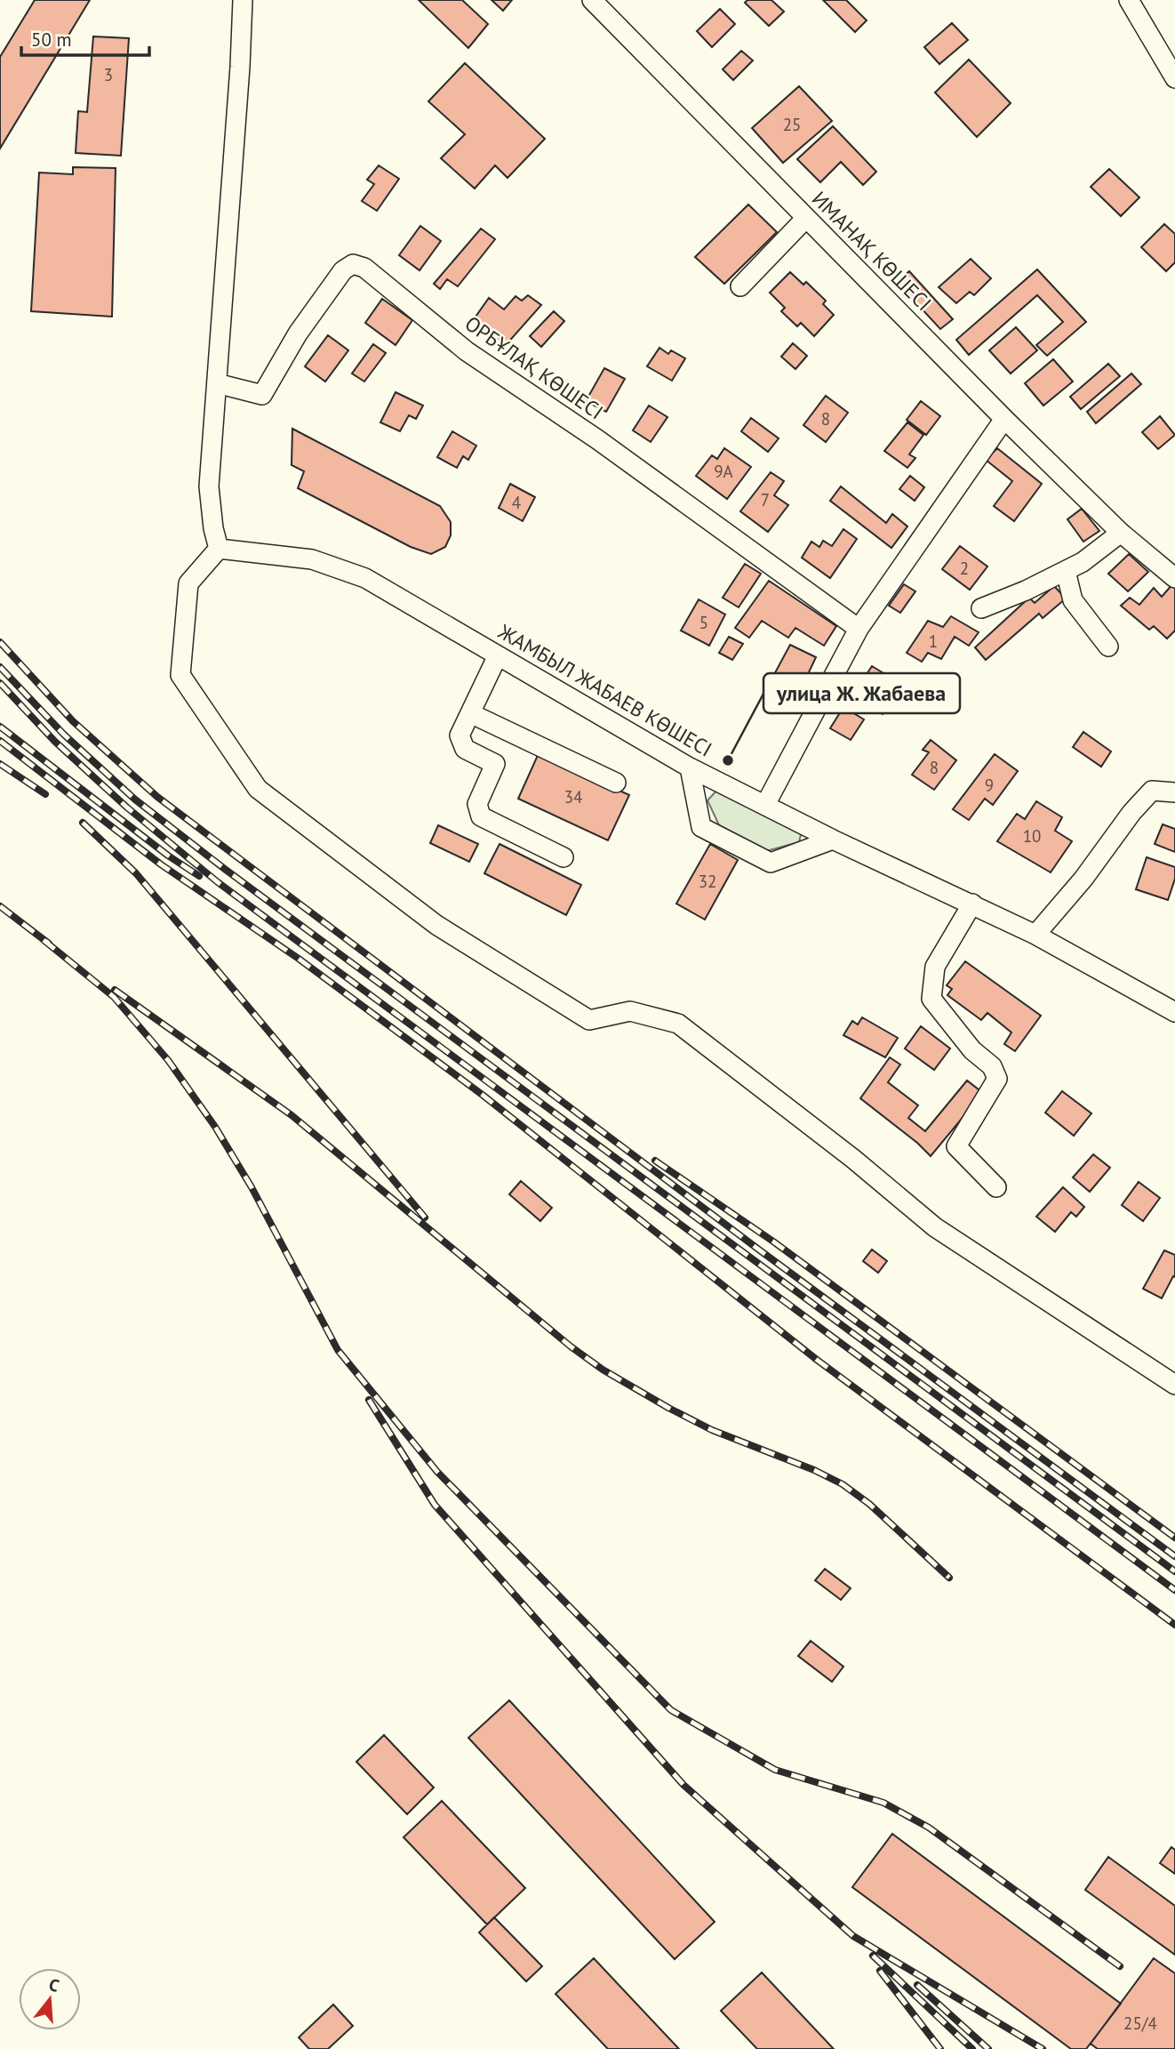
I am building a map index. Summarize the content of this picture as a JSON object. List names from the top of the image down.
{
  "streets": {
    "street": ["ИМАНАҚ КӨШЕСІ", "ОРБҰЛАҚ КӨШЕСІ", "ЖАМБЫЛ ЖАБАЕВ КӨШЕСІ"]
  },
  "places": ["улица Ж. Жабаева"],
  "house_numbers": [
    "3",
    "25",
    "8",
    "9А",
    "7",
    "4",
    "2",
    "5",
    "1",
    "8",
    "9",
    "34",
    "10",
    "32",
    "25/4"
  ],
  "scale_bar": "50 m",
  "north": "top"
}
